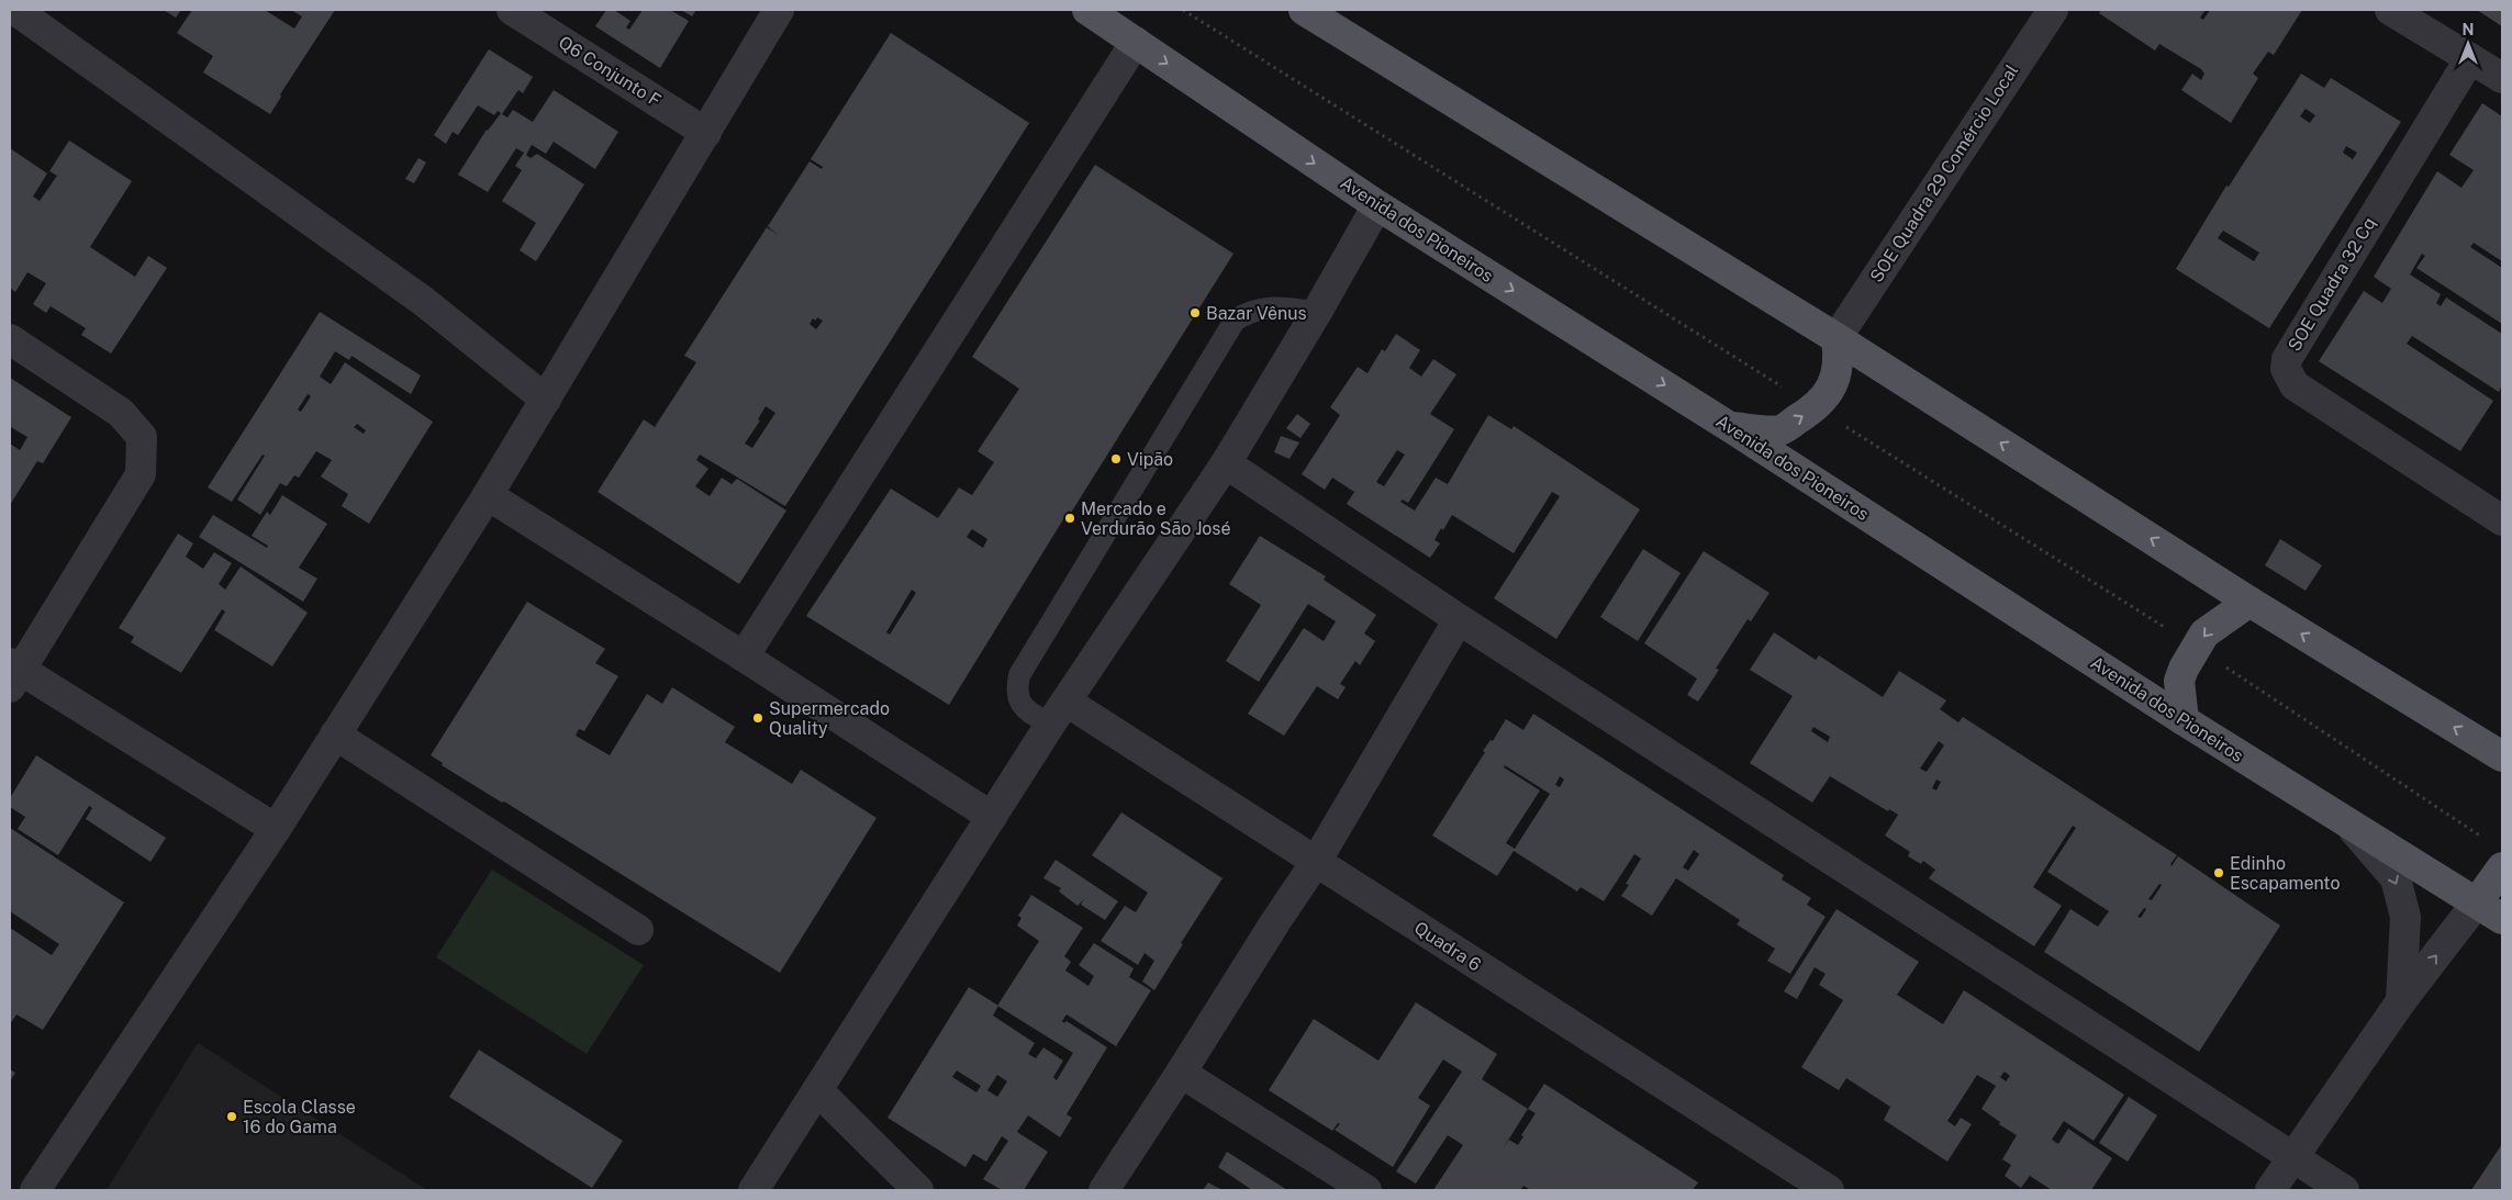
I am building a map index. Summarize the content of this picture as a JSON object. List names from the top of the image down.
{
  "streets": {
    "main road": ["Avenida dos Pioneiros"],
    "street": [
      "Q6 Conjunto F",
      "SOE Quadra 29 Comércio Local",
      "SOE Quadra 32 Cq",
      "Quadra 6"
    ]
  },
  "places": [
    "Bazar Vênus",
    "Vipão",
    "Mercado e Verdurão São José",
    "Supermercado Quality",
    "Edinho Escapamento",
    "Escola Classe 16 do Gama"
  ],
  "north": "top"
}
